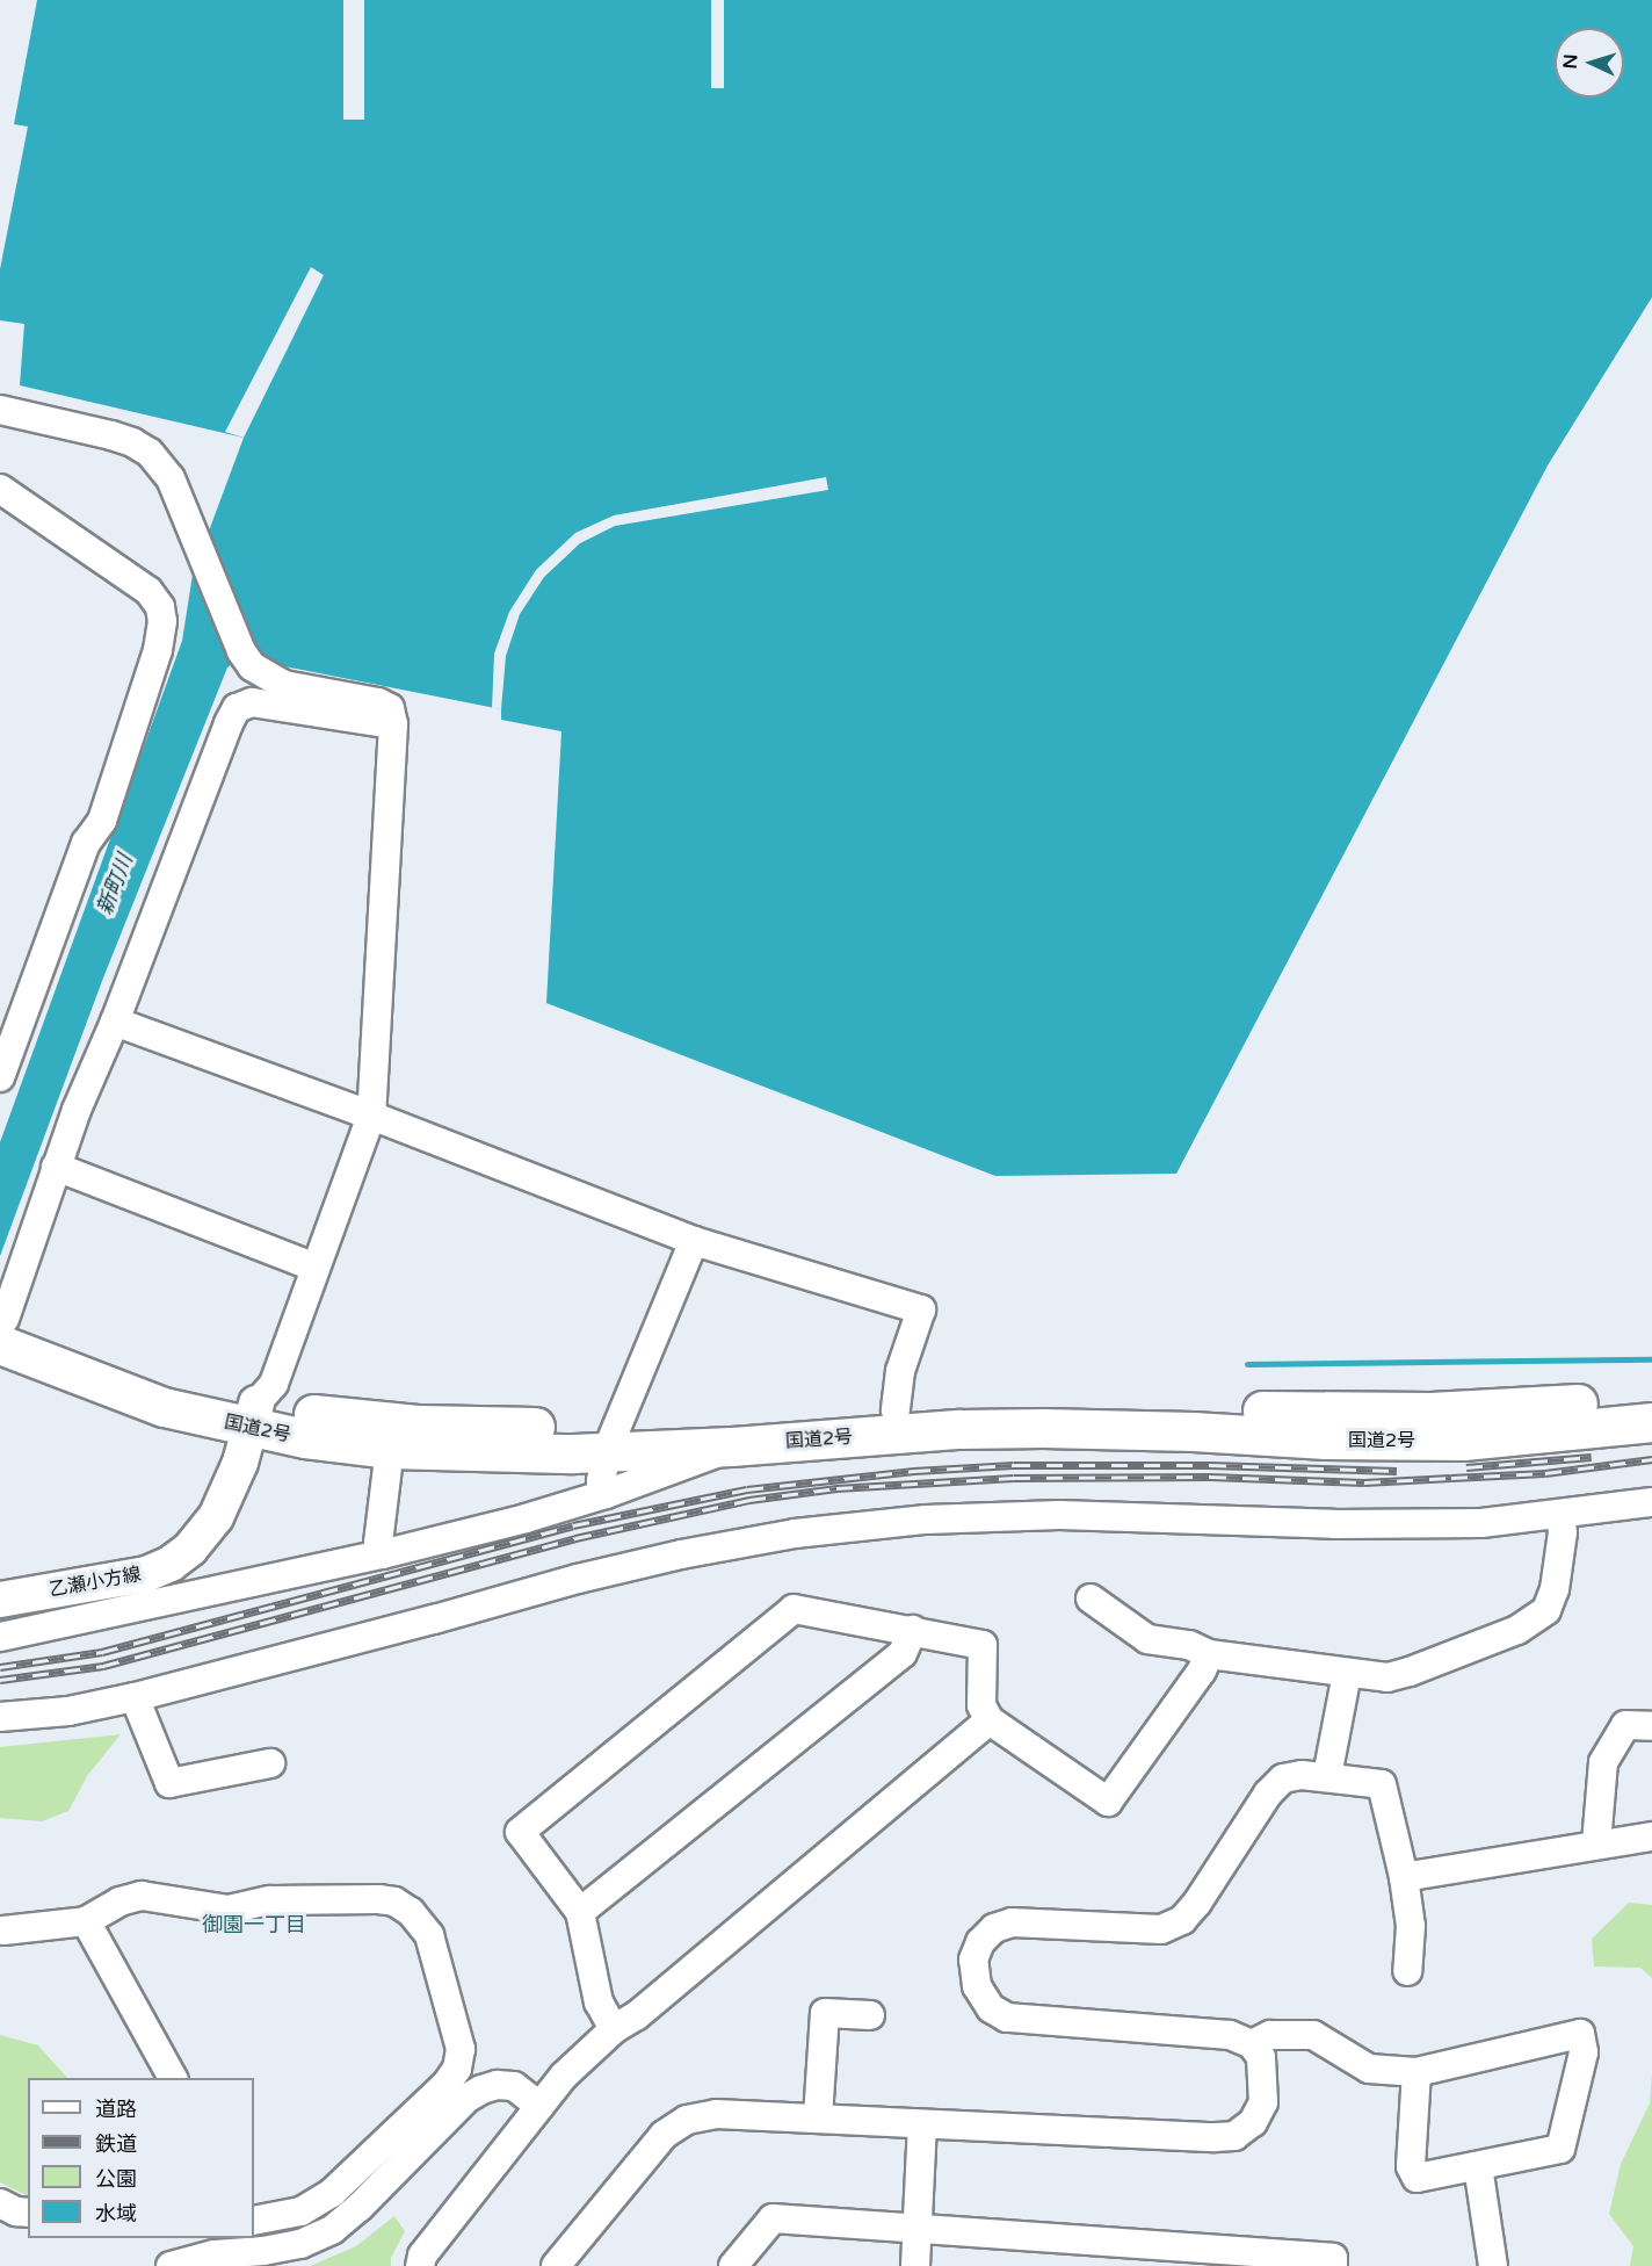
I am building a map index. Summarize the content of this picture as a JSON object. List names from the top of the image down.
{
  "streets": {
    "highway": ["国道2号"],
    "main road": ["乙瀬小方線"]
  },
  "crossings": [
    ["国道2号", "乙瀬小方線"]
  ],
  "districts": ["御園一丁目"],
  "water": ["新町川"],
  "legend": [
    "道路",
    "鉄道",
    "公園",
    "水域"
  ],
  "north": "left"
}
